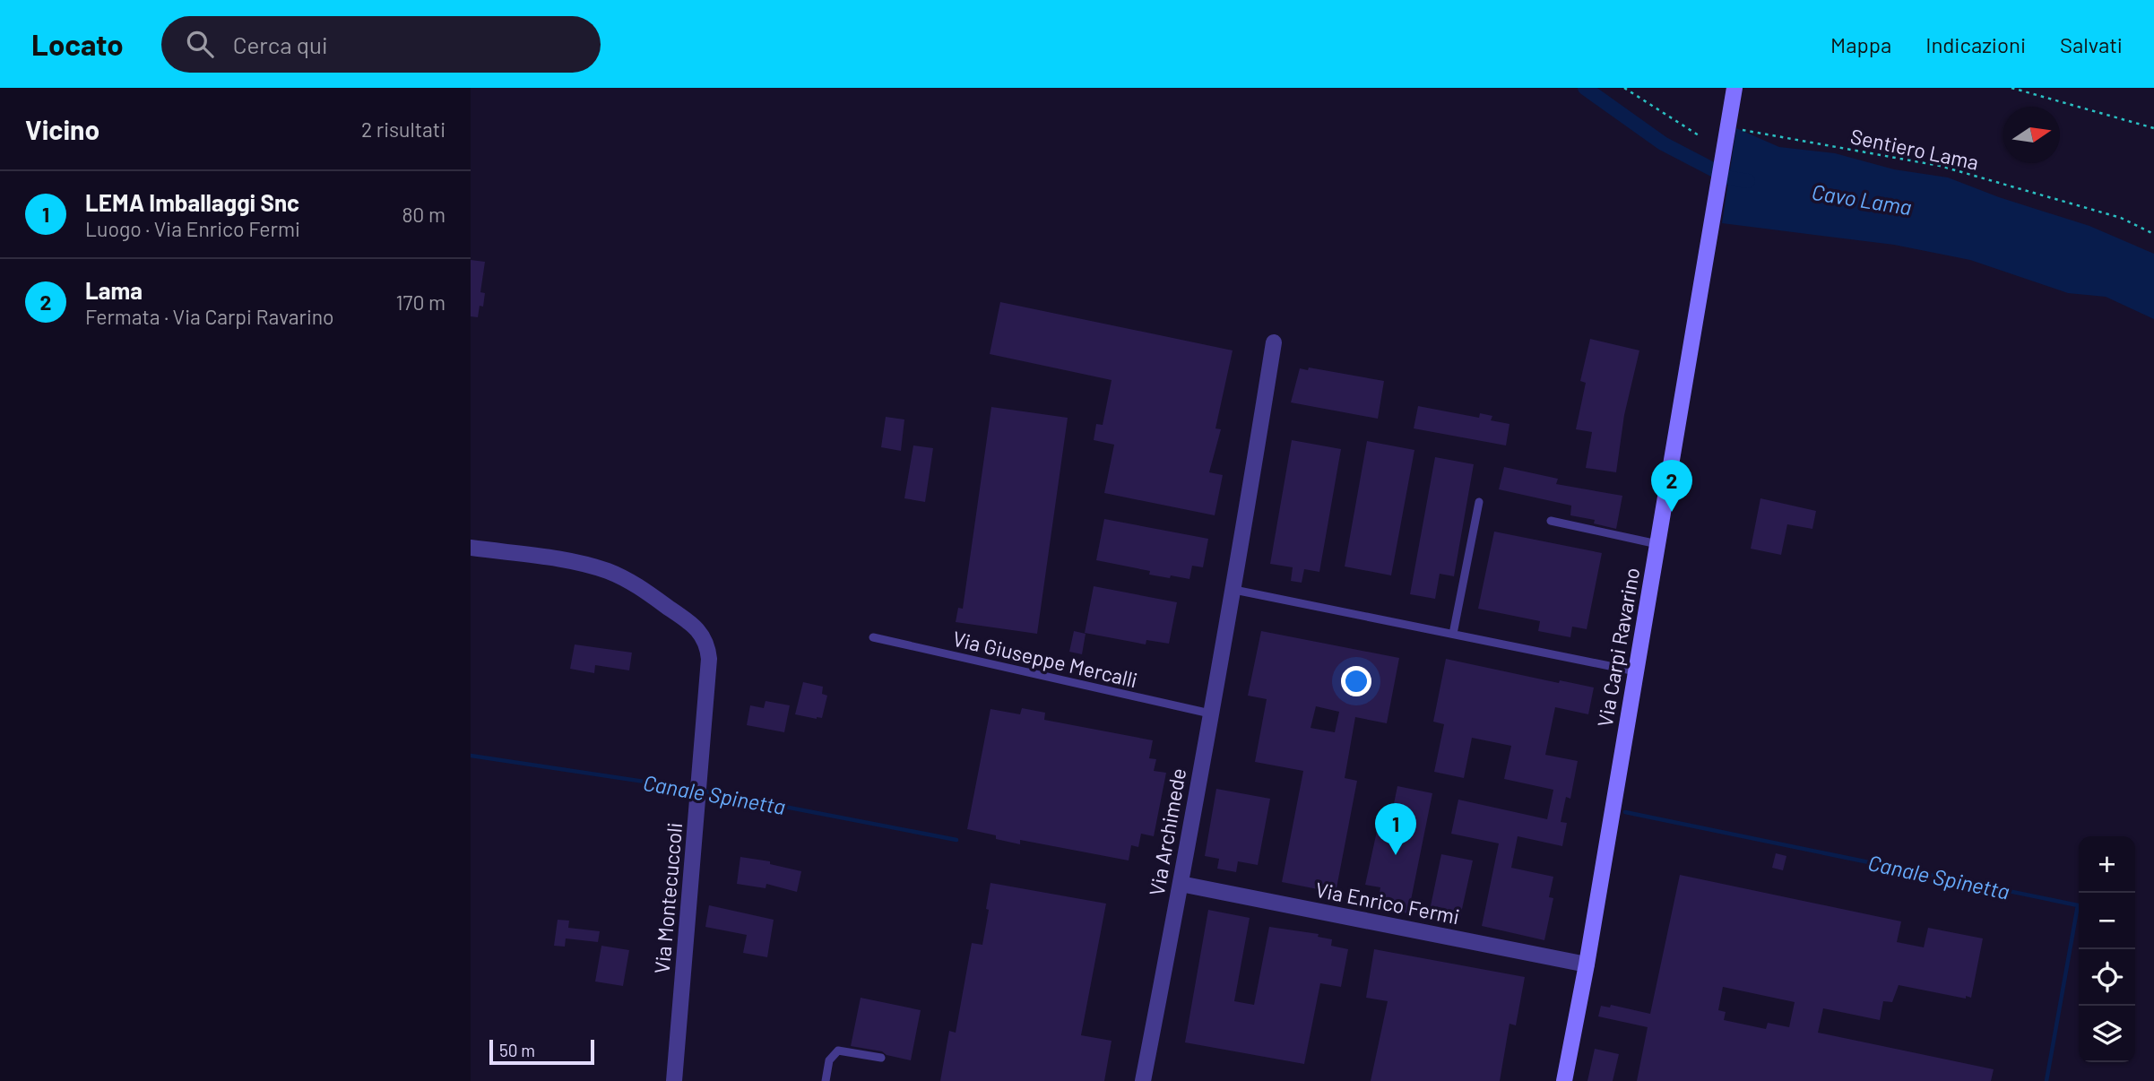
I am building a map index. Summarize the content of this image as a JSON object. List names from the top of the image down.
{
  "streets": {
    "main road": ["Via Carpi Ravarino"],
    "street": ["Via Archimede", "Via Montecuccoli", "Via Enrico Fermi"],
    "lane": ["Via Giuseppe Mercalli"],
    "path": ["Sentiero Lama"]
  },
  "crossings": [
    ["Sentiero Lama", "Via Carpi Ravarino"],
    ["Via Carpi Ravarino", "Via Enrico Fermi"],
    ["Via Giuseppe Mercalli", "Via Archimede"],
    ["Via Archimede", "Via Enrico Fermi"]
  ],
  "water": ["Cavo Lama", "Canale Spinetta"],
  "scale_bar": "50 m",
  "north": "right",
  "page": {
    "header": "Locato",
    "search": "Cerca qui",
    "nav": ["Mappa", "Indicazioni", "Salvati"],
    "heading": ["Vicino", "2 risultati"],
    "list": [
      {
        "mark": "1",
        "name": "LEMA Imballaggi Snc",
        "note": "Luogo · Via Enrico Fermi",
        "value": "80 m"
      },
      {
        "mark": "2",
        "name": "Lama",
        "note": "Fermata · Via Carpi Ravarino",
        "value": "170 m"
      }
    ],
    "pins": ["2", "1"],
    "map_buttons": ["+", "−"],
    "scale": "50 m"
  }
}
